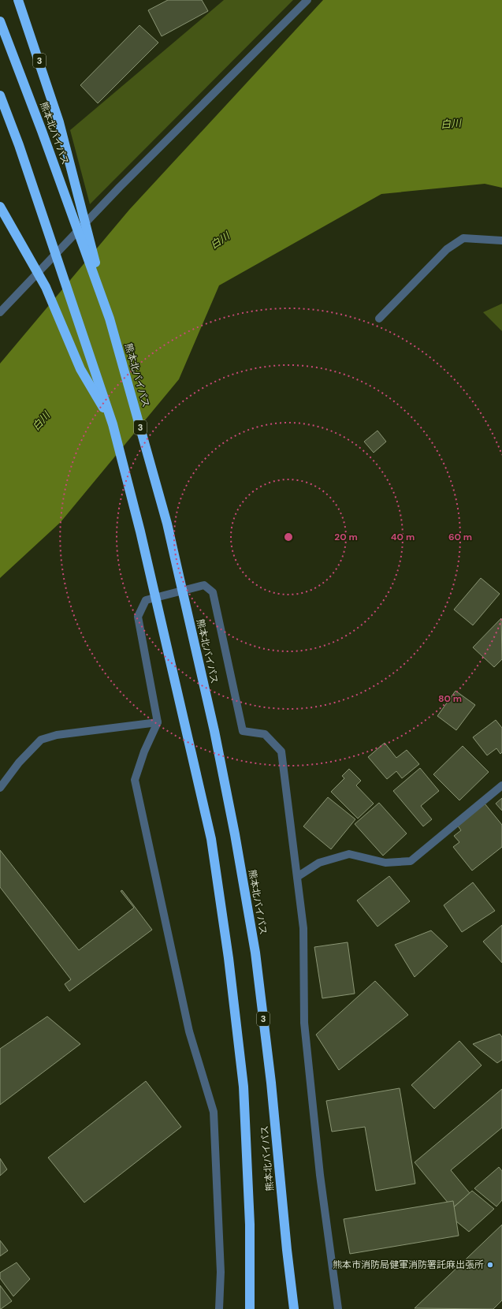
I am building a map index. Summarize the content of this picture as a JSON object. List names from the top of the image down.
{
  "streets": {
    "highway": ["3", "熊本北バイパス"]
  },
  "crossings": [
    ["3", "熊本北バイパス"]
  ],
  "water": ["白川"],
  "places": ["熊本市消防局健軍消防署託麻出張所"],
  "rings": [
    "20 m",
    "40 m",
    "60 m",
    "80 m"
  ]
}
